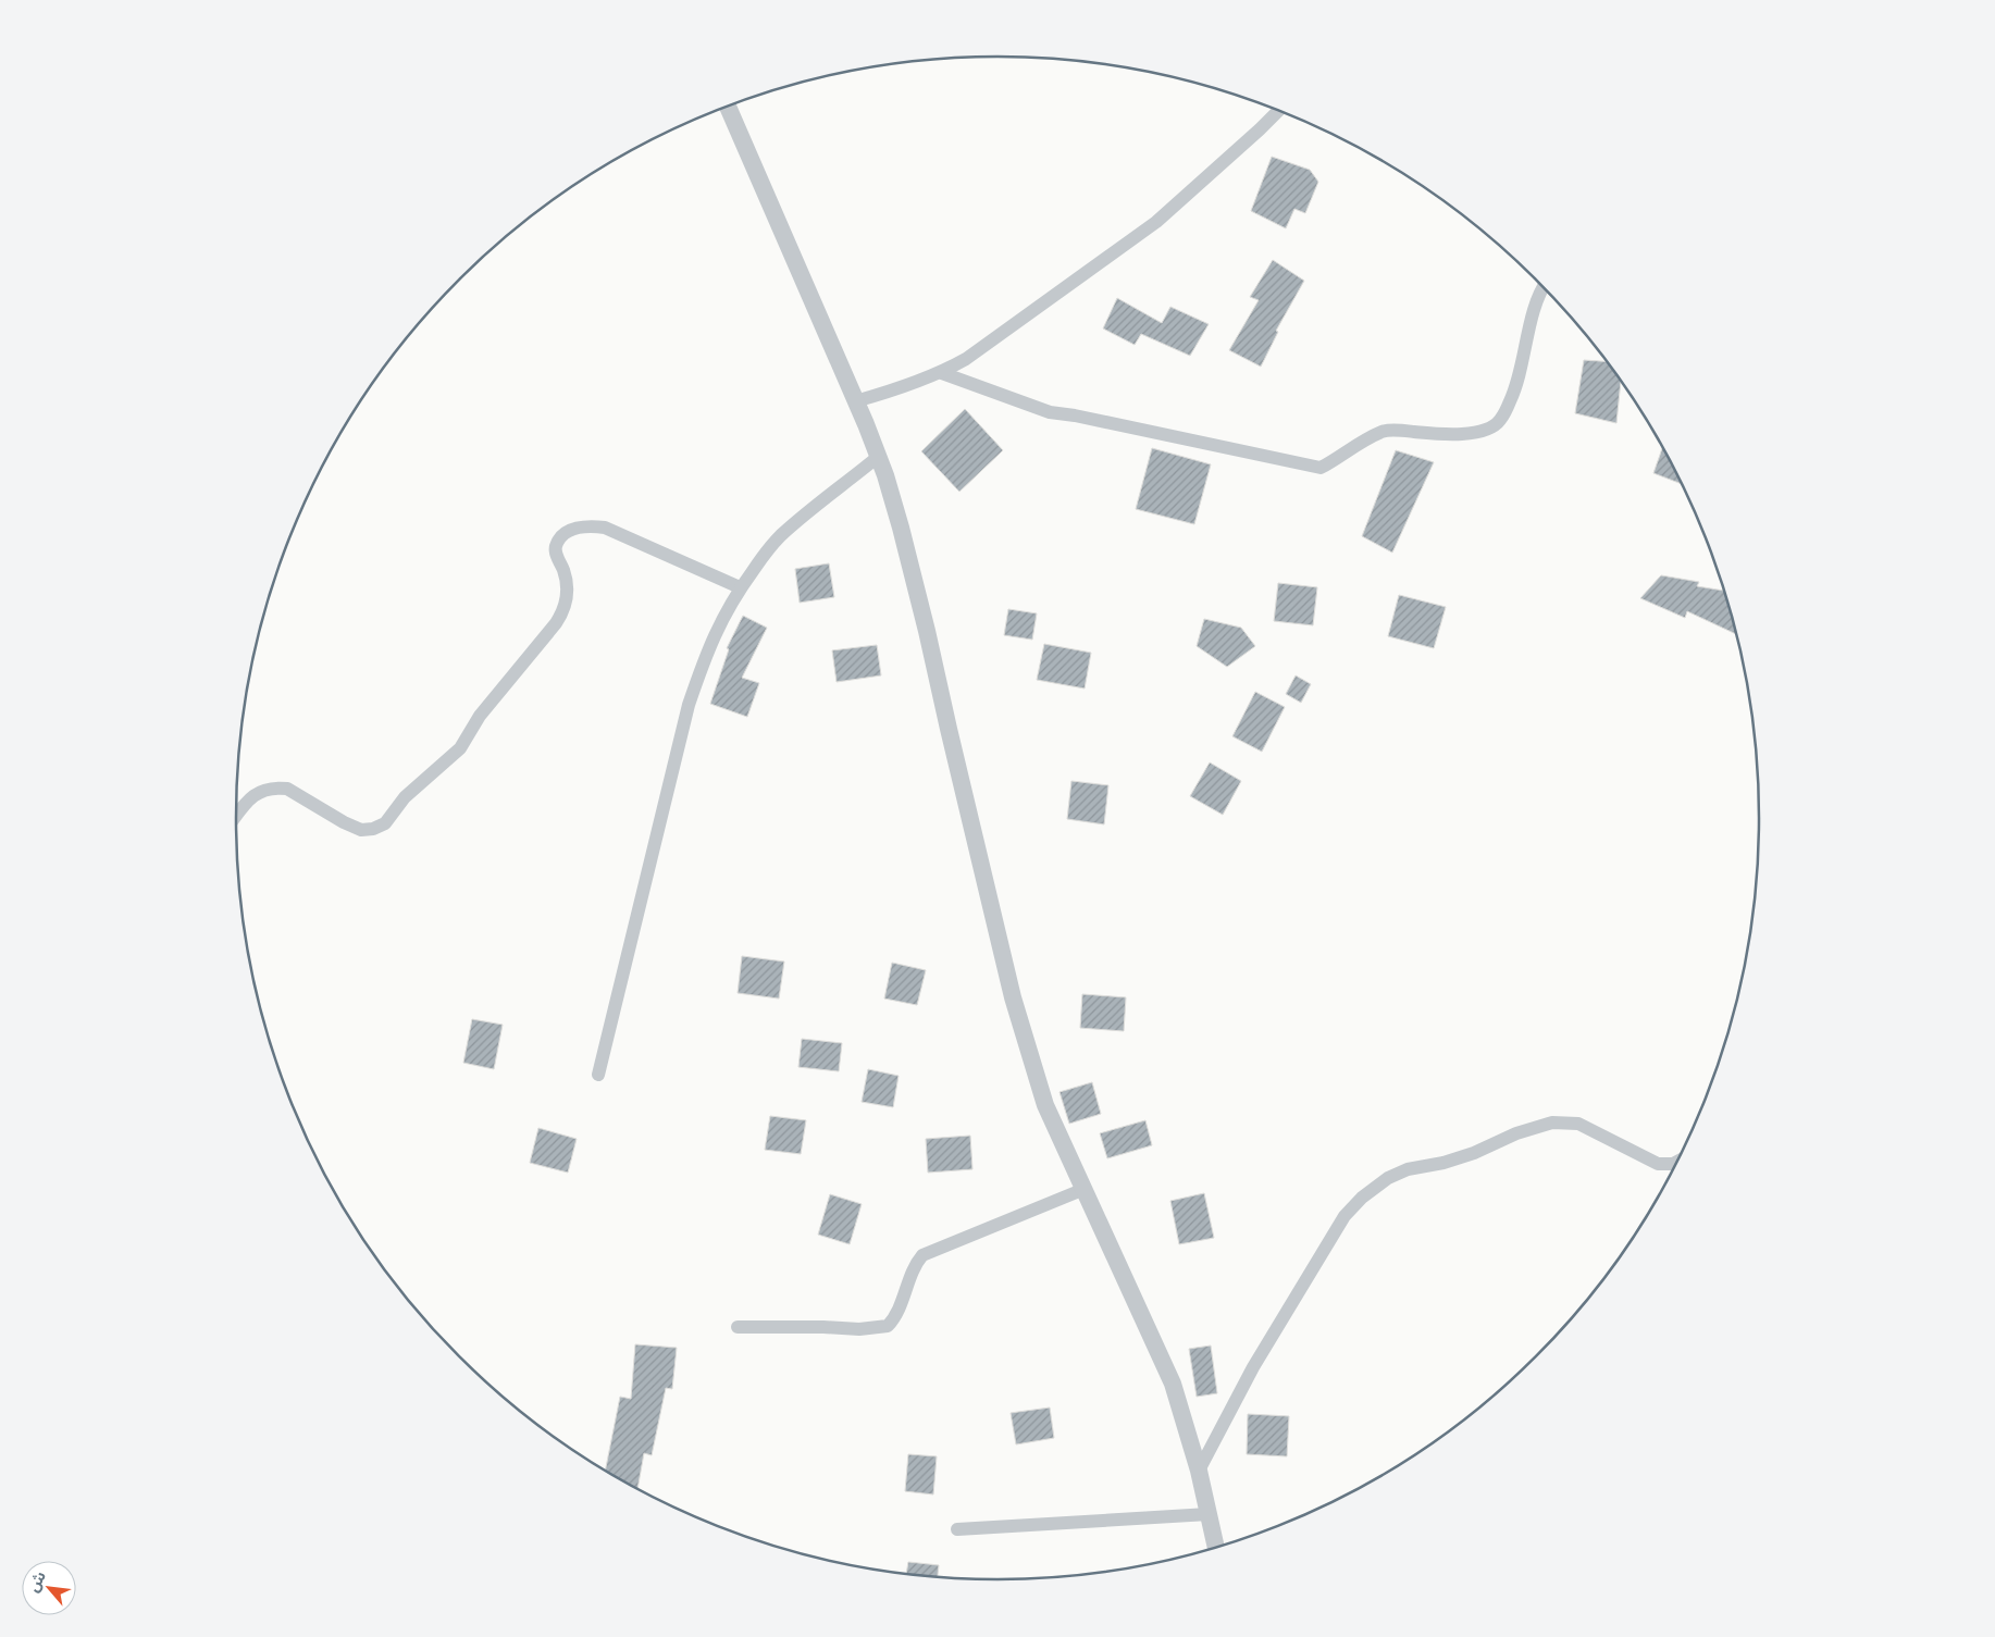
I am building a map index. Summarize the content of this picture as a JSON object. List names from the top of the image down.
{
  "north": "top left"
}
